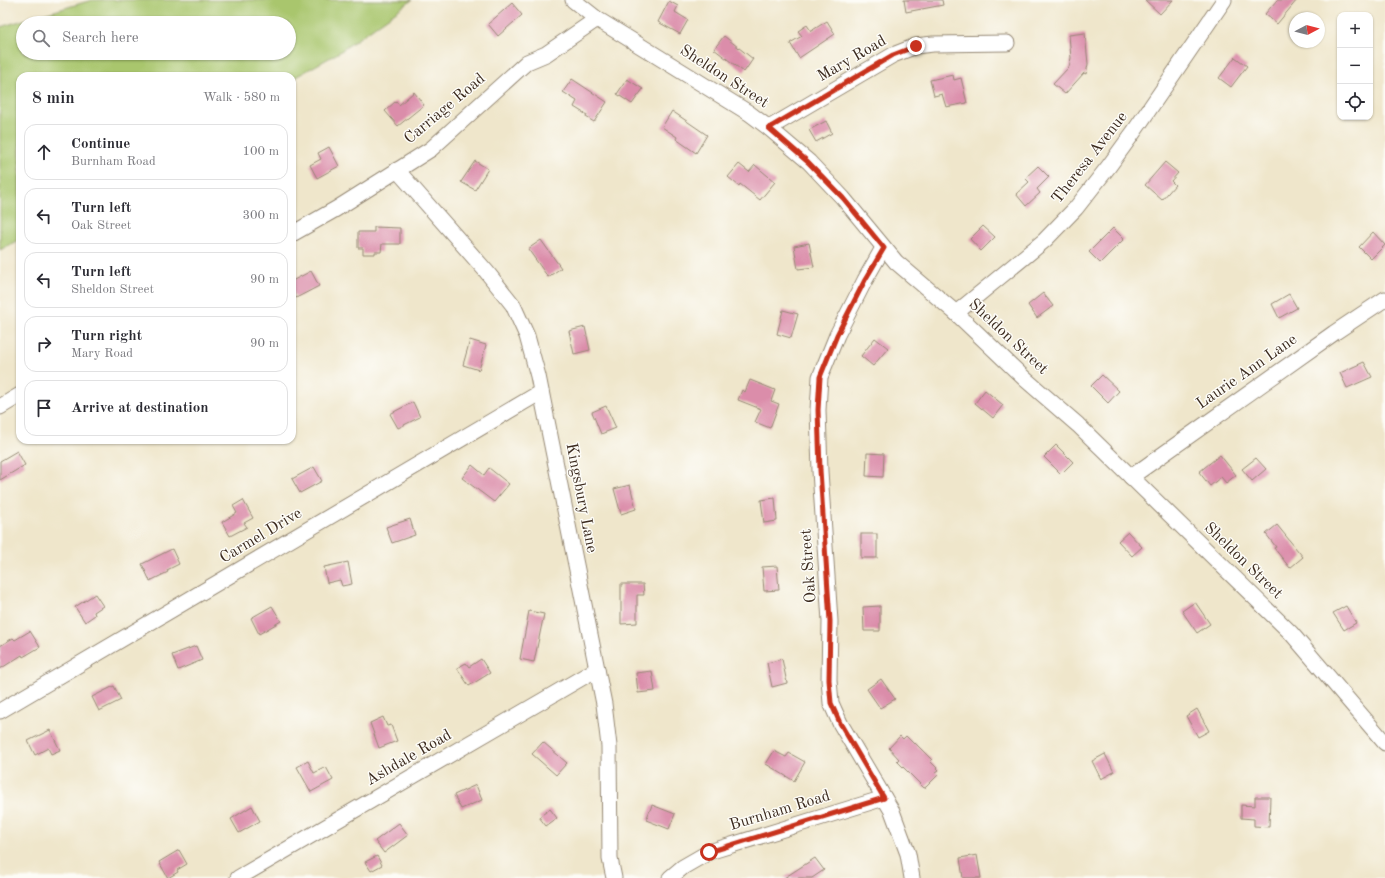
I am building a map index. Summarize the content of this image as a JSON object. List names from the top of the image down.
{
  "streets": {
    "street": [
      "Mary Road",
      "Sheldon Street",
      "Carriage Road",
      "Theresa Avenue",
      "Laurie Ann Lane",
      "Kingsbury Lane",
      "Carmel Drive",
      "Oak Street",
      "Ashdale Road",
      "Burnham Road"
    ]
  },
  "crossings": [
    ["Mary Road", "Sheldon Street"],
    ["Sheldon Street", "Carriage Road"],
    ["Sheldon Street", "Theresa Avenue"],
    ["Sheldon Street", "Laurie Ann Lane"],
    ["Sheldon Street", "Oak Street"],
    ["Carriage Road", "Kingsbury Lane"],
    ["Kingsbury Lane", "Carmel Drive"],
    ["Kingsbury Lane", "Ashdale Road"],
    ["Oak Street", "Burnham Road"]
  ],
  "north": "right",
  "page": {
    "map_buttons": ["+", "−"],
    "search": "Search here",
    "heading": ["8 min", "Walk · 580 m"],
    "list": [
      ["Continue", "Burnham Road", "100 m"],
      ["Turn left", "Oak Street", "300 m"],
      ["Turn left", "Sheldon Street", "90 m"],
      ["Turn right", "Mary Road", "90 m"],
      "Arrive at destination"
    ]
  }
}
